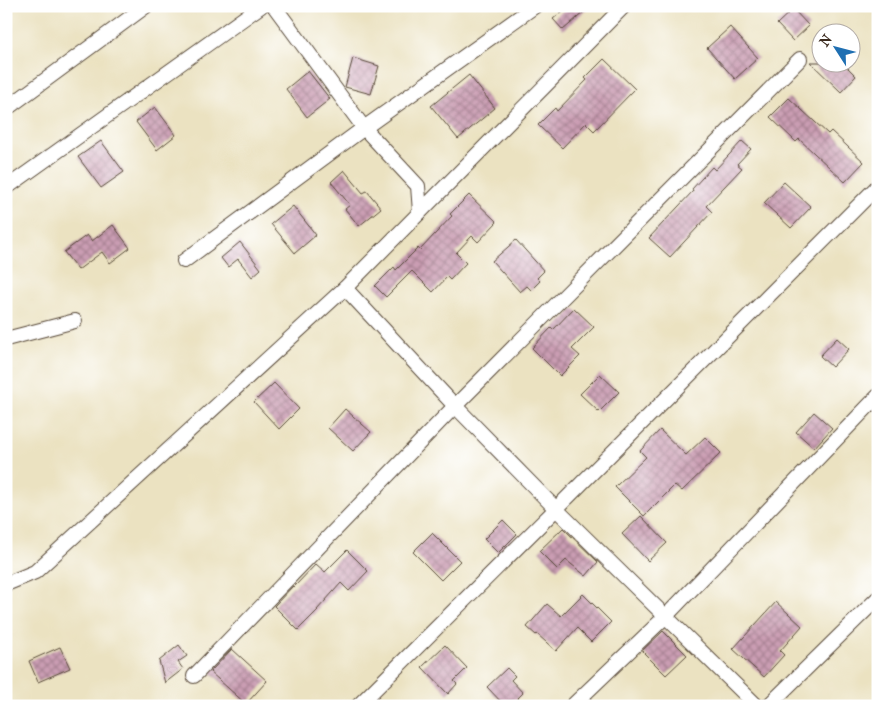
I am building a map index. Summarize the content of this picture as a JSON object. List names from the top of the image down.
{
  "north": "top left"
}
